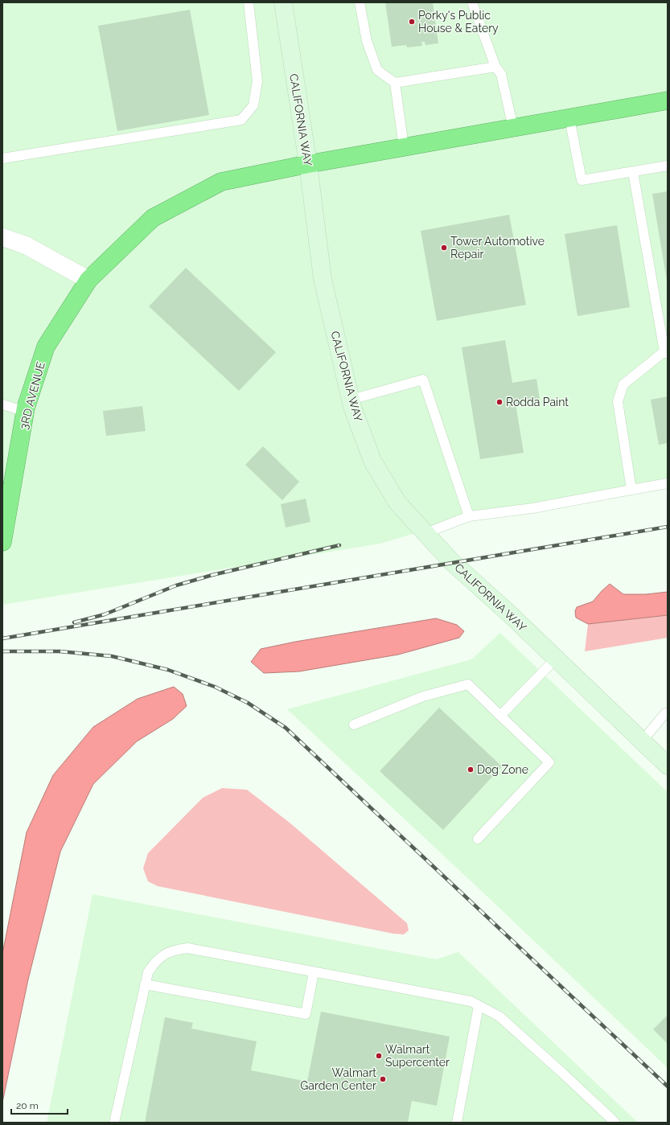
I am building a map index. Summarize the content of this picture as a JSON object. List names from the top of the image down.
{
  "streets": {
    "highway": ["3RD AVENUE"],
    "street": ["CALIFORNIA WAY"]
  },
  "crossings": [
    ["CALIFORNIA WAY", "3RD AVENUE"]
  ],
  "places": [
    "Porky's Public House & Eatery",
    "Tower Automotive Repair",
    "Rodda Paint",
    "Dog Zone",
    "Walmart Supercenter",
    "Walmart Garden Center"
  ],
  "scale_bar": "20 m"
}
